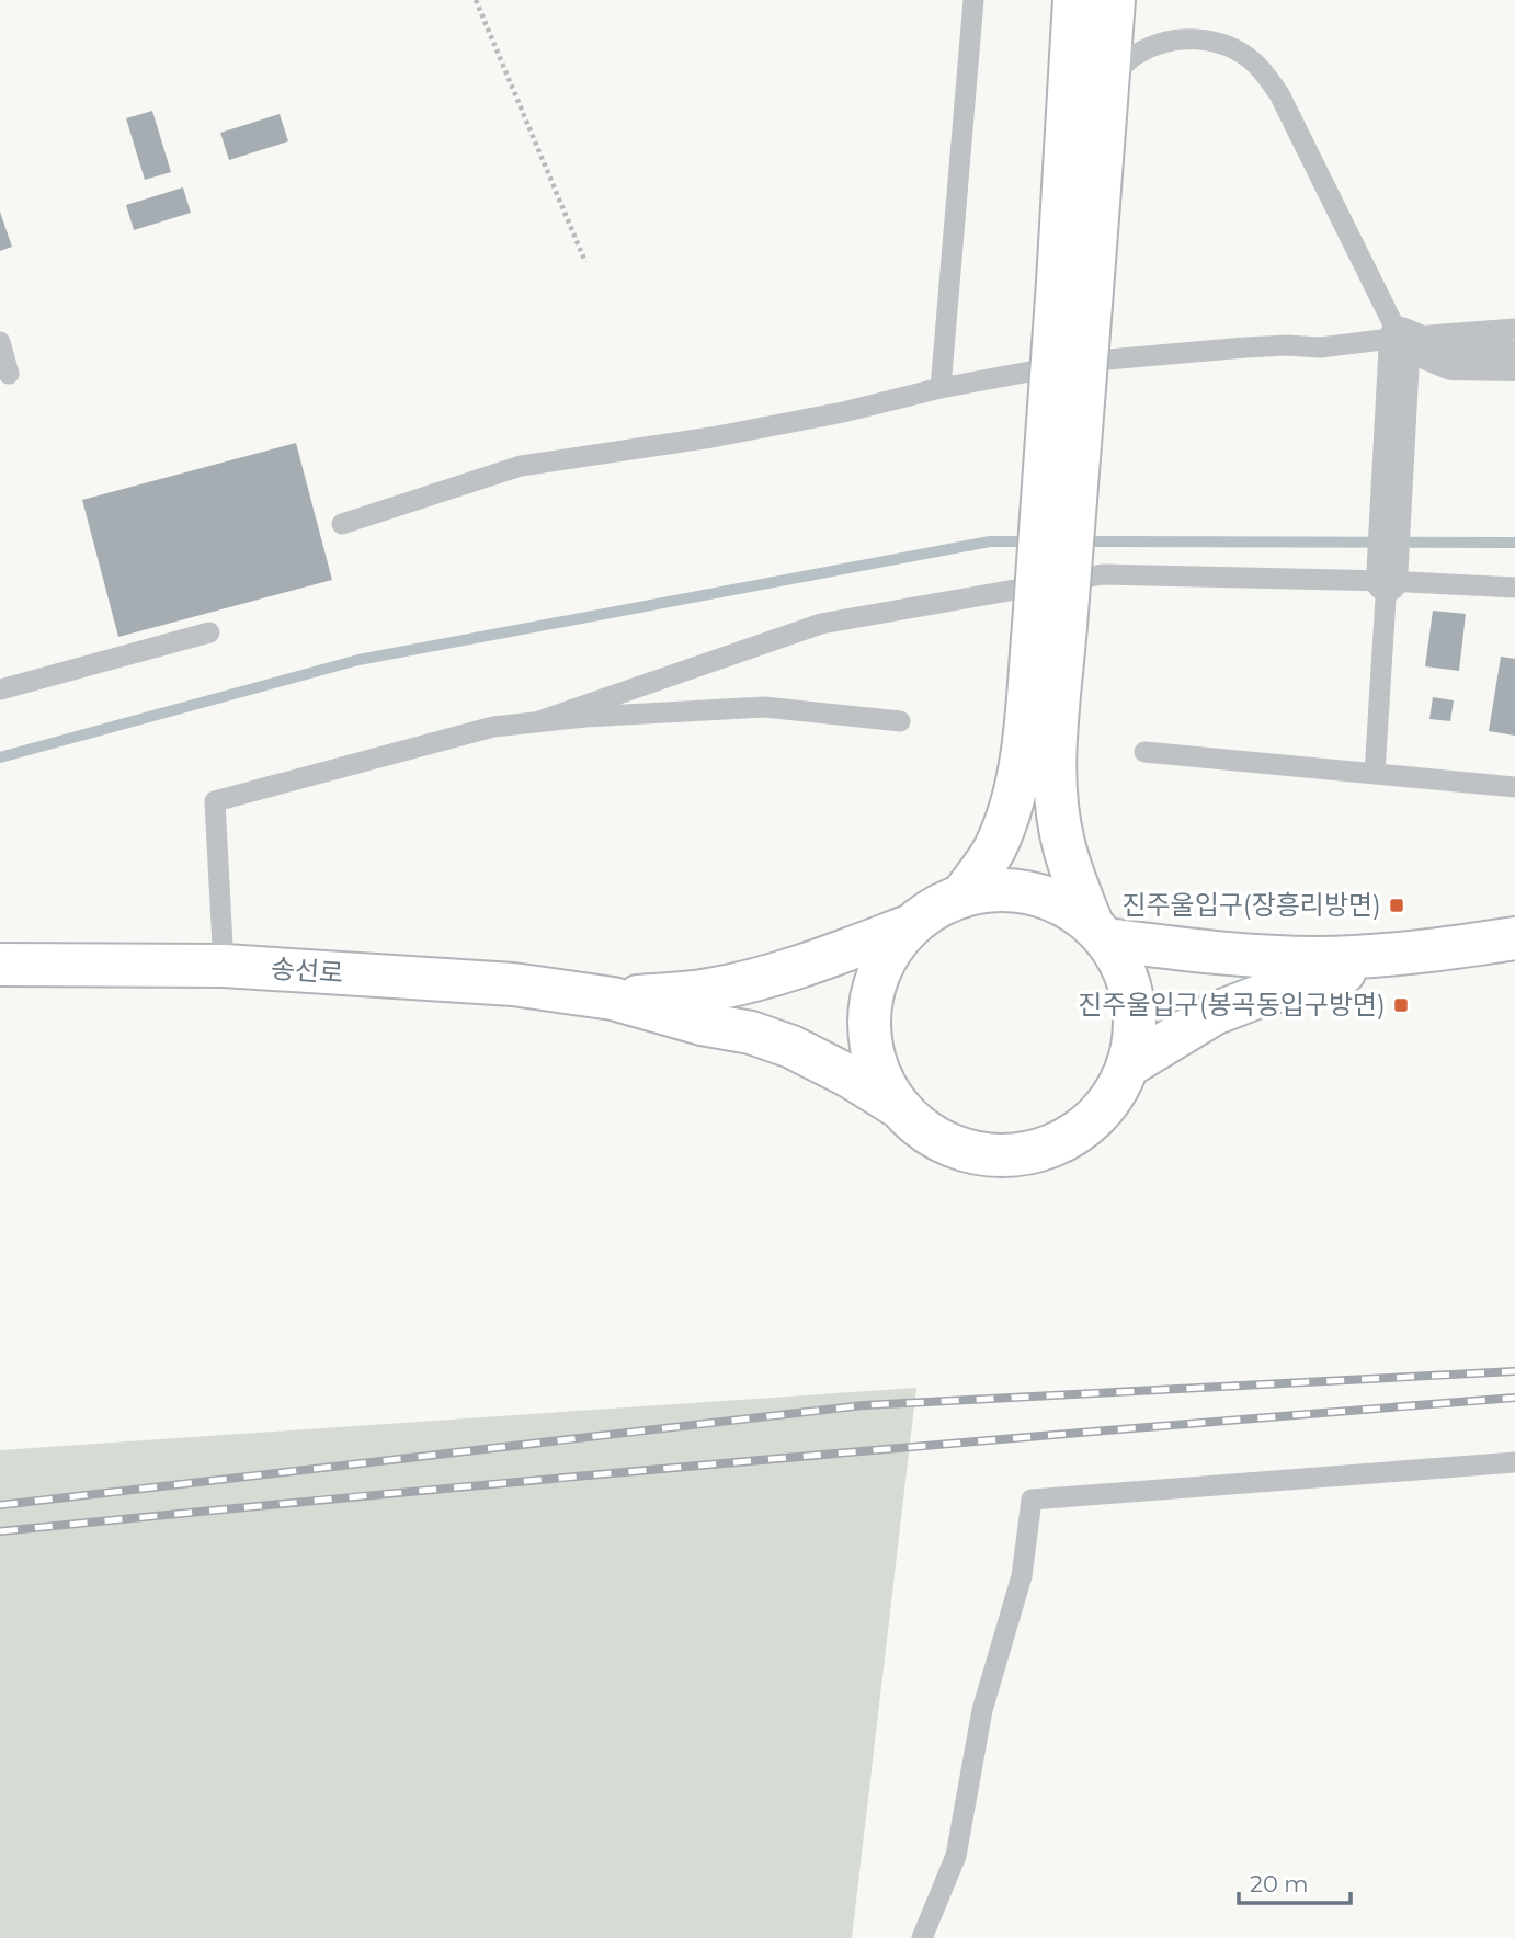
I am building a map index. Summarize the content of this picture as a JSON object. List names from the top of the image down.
{
  "streets": {
    "main road": ["송선로"]
  },
  "places": {
    "transit": ["진주울입구(장흥리방면)", "진주울입구(봉곡동입구방면)"]
  },
  "scale_bar": "20 m"
}
